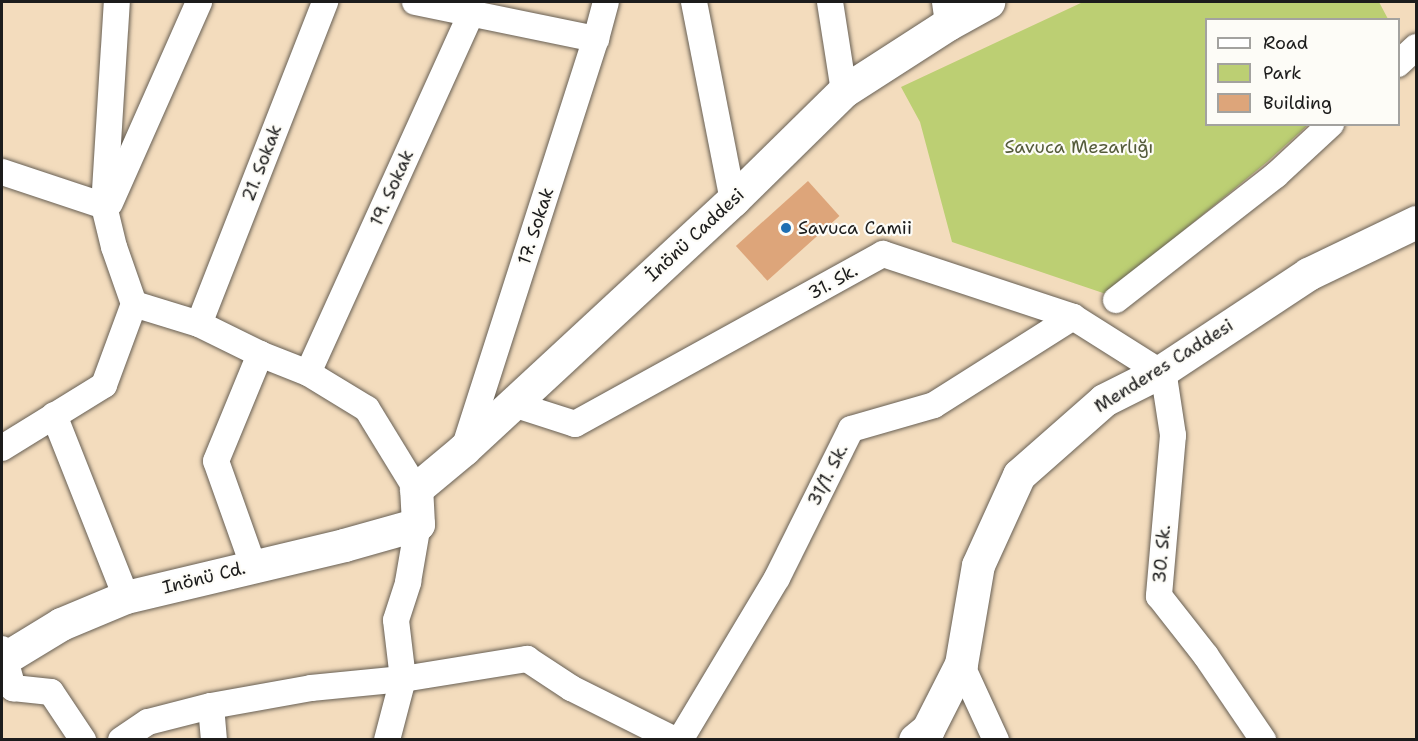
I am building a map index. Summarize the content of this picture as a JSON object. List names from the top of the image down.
{
  "streets": {
    "street": [
      "21. Sokak",
      "19. Sokak",
      "17. Sokak",
      "İnönü Caddesi",
      "31. Sk.",
      "Menderes Caddesi",
      "31/1. Sk.",
      "30. Sk.",
      "Inönü Cd."
    ]
  },
  "crossings": [
    ["17. Sokak", "İnönü Caddesi"],
    ["İnönü Caddesi", "31. Sk."],
    ["31. Sk.", "Menderes Caddesi"],
    ["31. Sk.", "31/1. Sk."],
    ["31. Sk.", "30. Sk."],
    ["Menderes Caddesi", "30. Sk."]
  ],
  "parks": ["Savuca Mezarlığı"],
  "places": ["Savuca Camii"],
  "legend": ["Road", "Park", "Building"]
}
